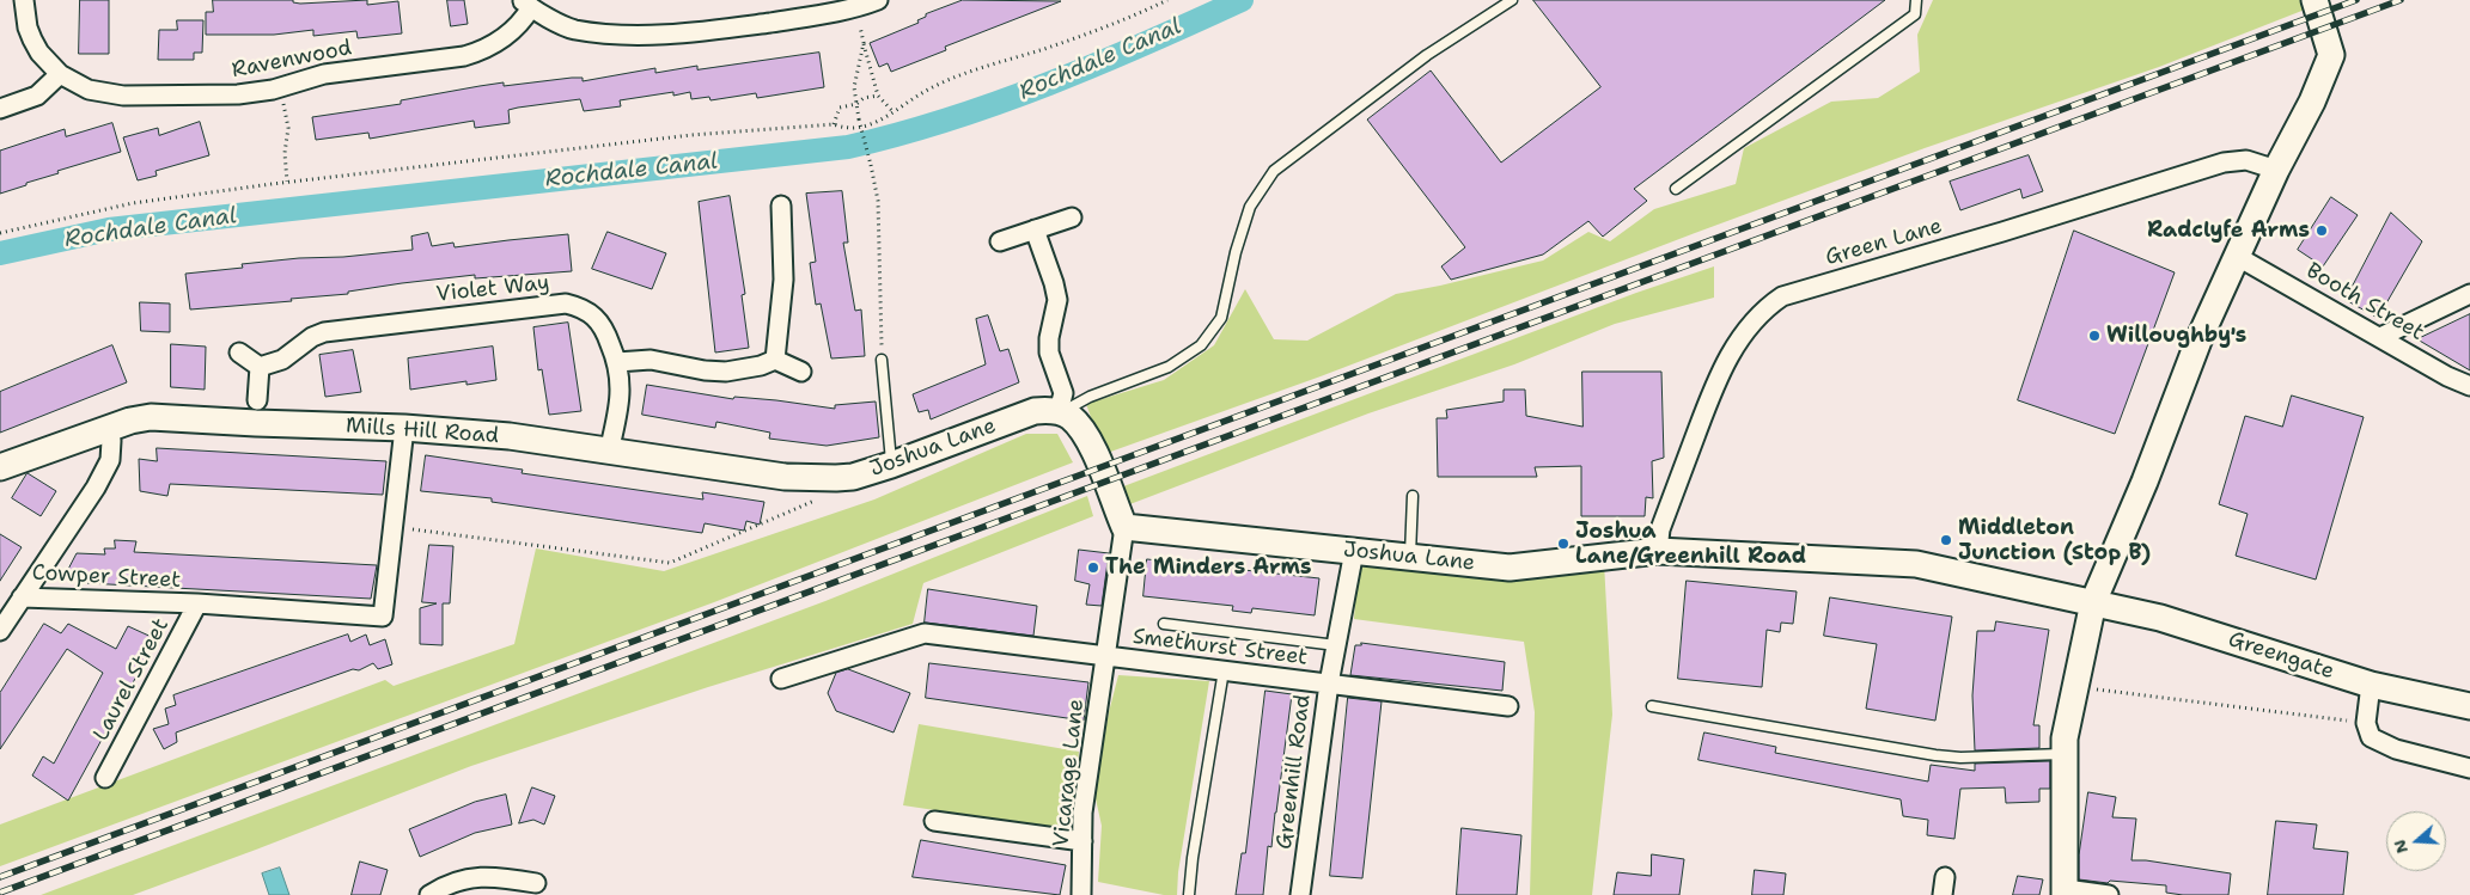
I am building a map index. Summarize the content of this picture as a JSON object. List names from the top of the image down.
{
  "streets": {
    "street": [
      "Ravenwood",
      "Green Lane",
      "Violet Way",
      "Booth Street",
      "Mills Hill Road",
      "Joshua Lane",
      "Cowper Street",
      "Smethurst Street",
      "Greengate",
      "Laurel Street",
      "Greenhill Road",
      "Vicarage Lane"
    ]
  },
  "crossings": [
    ["Green Lane", "Joshua Lane"],
    ["Violet Way", "Mills Hill Road"],
    ["Mills Hill Road", "Joshua Lane"],
    ["Mills Hill Road", "Cowper Street"],
    ["Joshua Lane", "Greengate"],
    ["Joshua Lane", "Greenhill Road"],
    ["Joshua Lane", "Vicarage Lane"],
    ["Cowper Street", "Laurel Street"],
    ["Smethurst Street", "Greenhill Road"],
    ["Smethurst Street", "Vicarage Lane"]
  ],
  "water": ["Rochdale Canal"],
  "places": [
    "Radclyfe Arms",
    "Willoughby's",
    "Middleton Junction (Stop B)",
    "Joshua Lane/Greenhill Road",
    "The Minders Arms"
  ],
  "north": "left"
}
